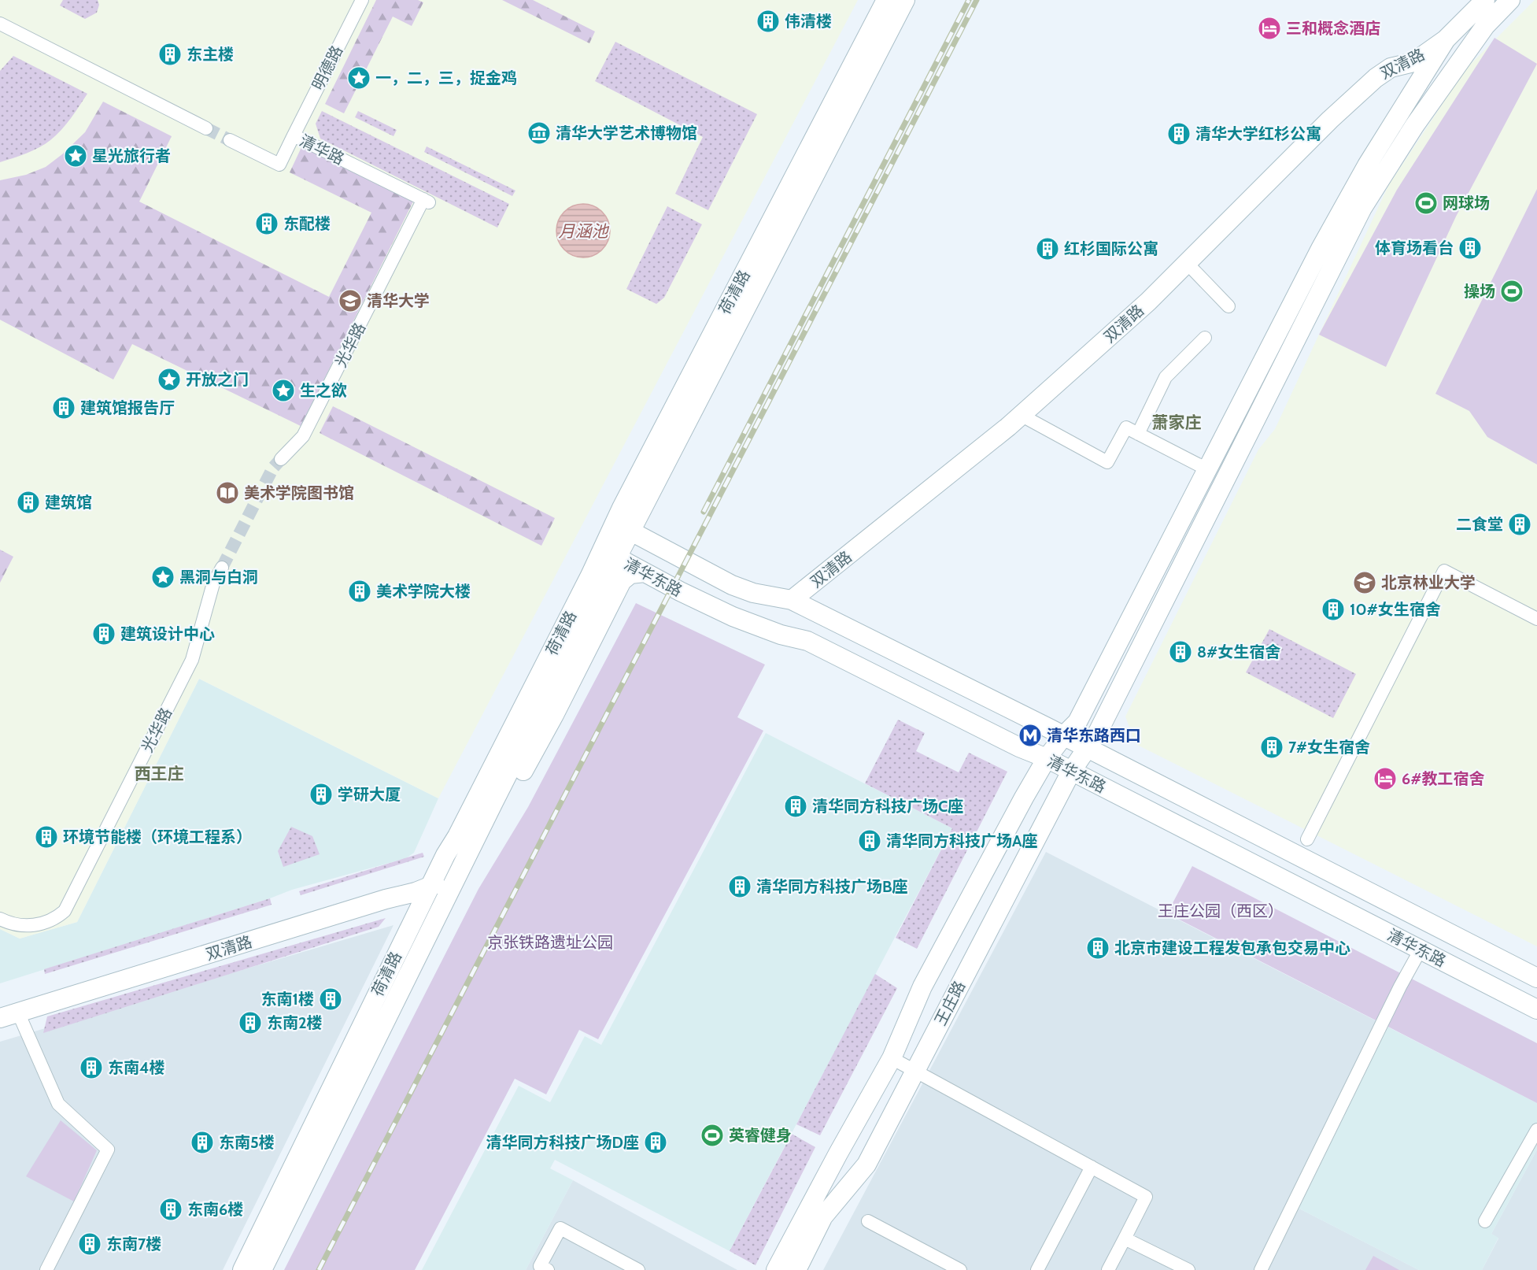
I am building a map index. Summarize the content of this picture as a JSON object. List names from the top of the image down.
{
  "streets": {
    "main road": [
      "双清路",
      "荷清路",
      "清华东路",
      "王庄路"
    ],
    "street": ["明德路", "清华路", "光华路"]
  },
  "crossings": [
    ["双清路", "荷清路"],
    ["双清路", "清华东路"],
    ["双清路", "王庄路"],
    ["明德路", "清华路"],
    ["清华路", "光华路"],
    ["荷清路", "清华东路"],
    ["清华东路", "王庄路"]
  ],
  "districts": ["萧家庄", "西王庄"],
  "water": ["月涵池"],
  "parks": ["王庄公园（西区）", "京张铁路遗址公园"],
  "places": {
    "building": [
      "伟清楼",
      "东主楼",
      "清华大学红杉公寓",
      "东配楼",
      "体育场看台",
      "红杉国际公寓",
      "建筑馆报告厅",
      "建筑馆",
      "二食堂",
      "美术学院大楼",
      "10#女生宿舍",
      "建筑设计中心",
      "8#女生宿舍",
      "7#女生宿舍",
      "学研大厦",
      "清华同方科技广场C座",
      "环境节能楼（环境工程系）",
      "清华同方科技广场A座",
      "清华同方科技广场B座",
      "北京市建设工程发包承包交易中心",
      "东南1楼",
      "东南2楼",
      "东南4楼",
      "东南5楼",
      "清华同方科技广场D座",
      "东南6楼",
      "东南7楼"
    ],
    "hotel": ["三和概念酒店", "6#教工宿舍"],
    "place": [
      "一，二，三，捉金鸡",
      "星光旅行者",
      "开放之门",
      "生之欲",
      "黑洞与白洞"
    ],
    "museum": ["清华大学艺术博物馆"],
    "sports": ["网球场", "操场", "英睿健身"],
    "school or university": ["清华大学", "北京林业大学"],
    "library": ["美术学院图书馆"],
    "metro station": ["清华东路西口"]
  }
}
